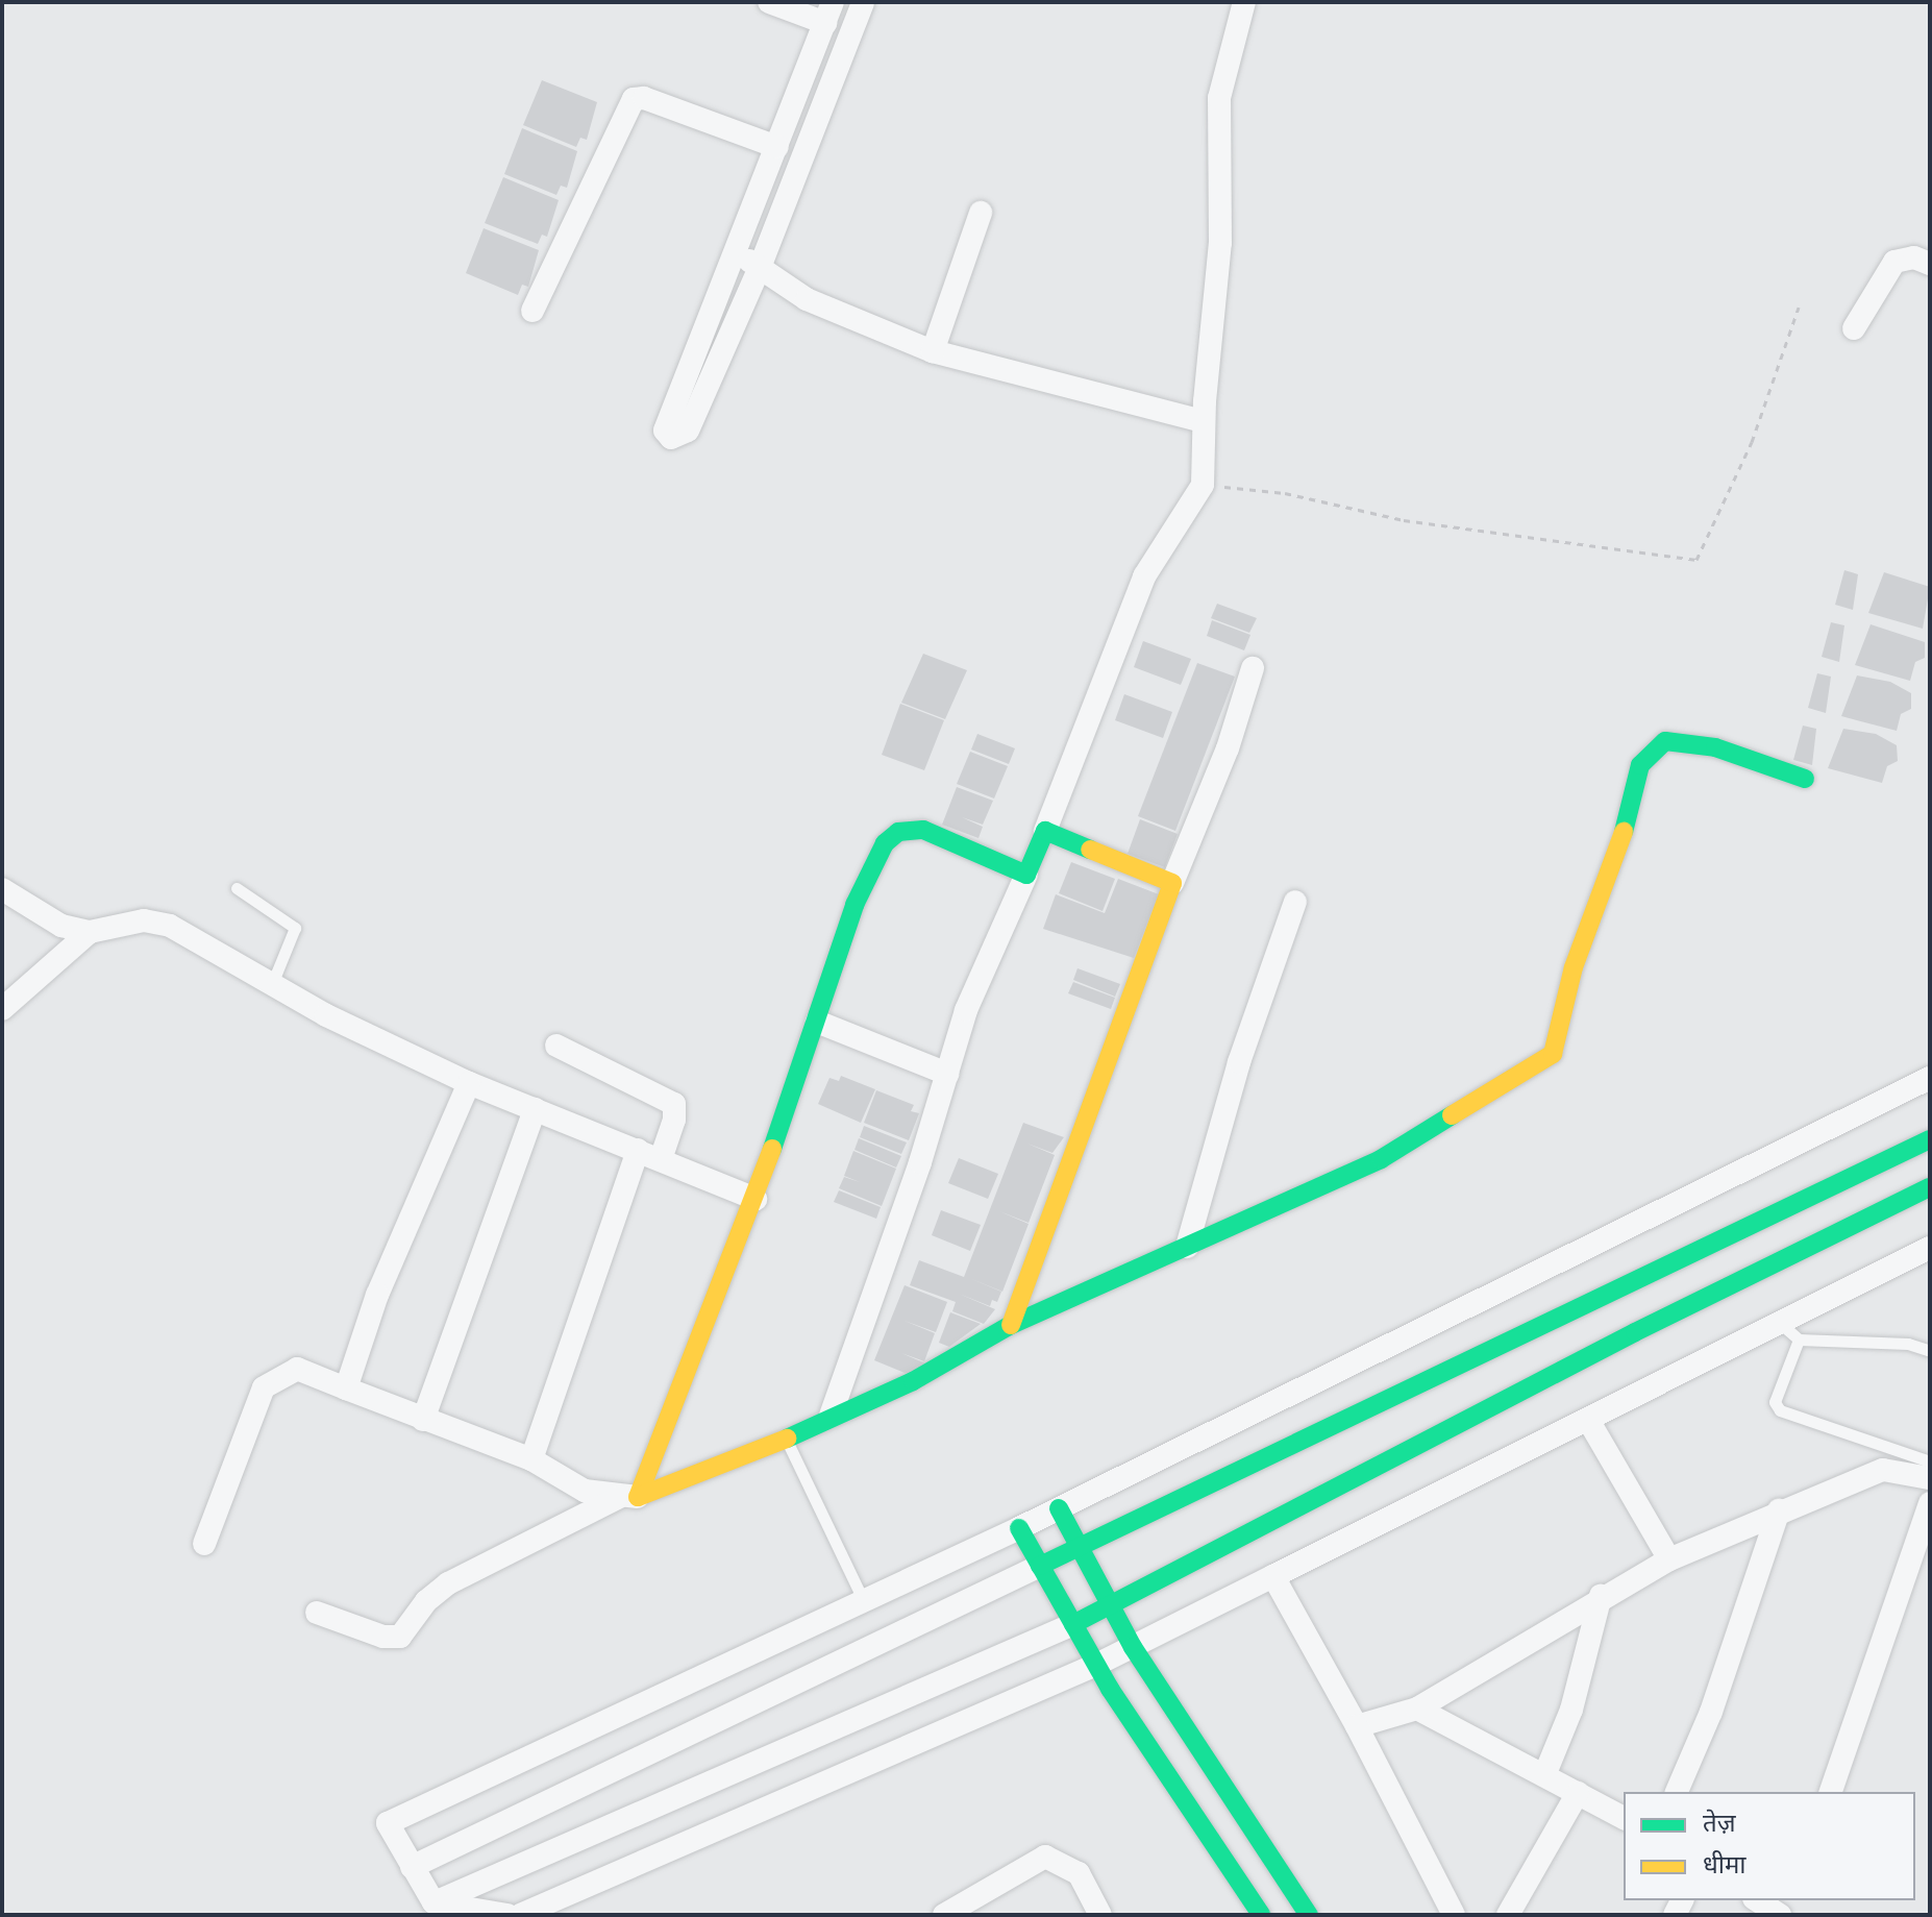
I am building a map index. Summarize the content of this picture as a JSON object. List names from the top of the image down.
{
  "legend": ["तेज़", "धीमा"]
}
